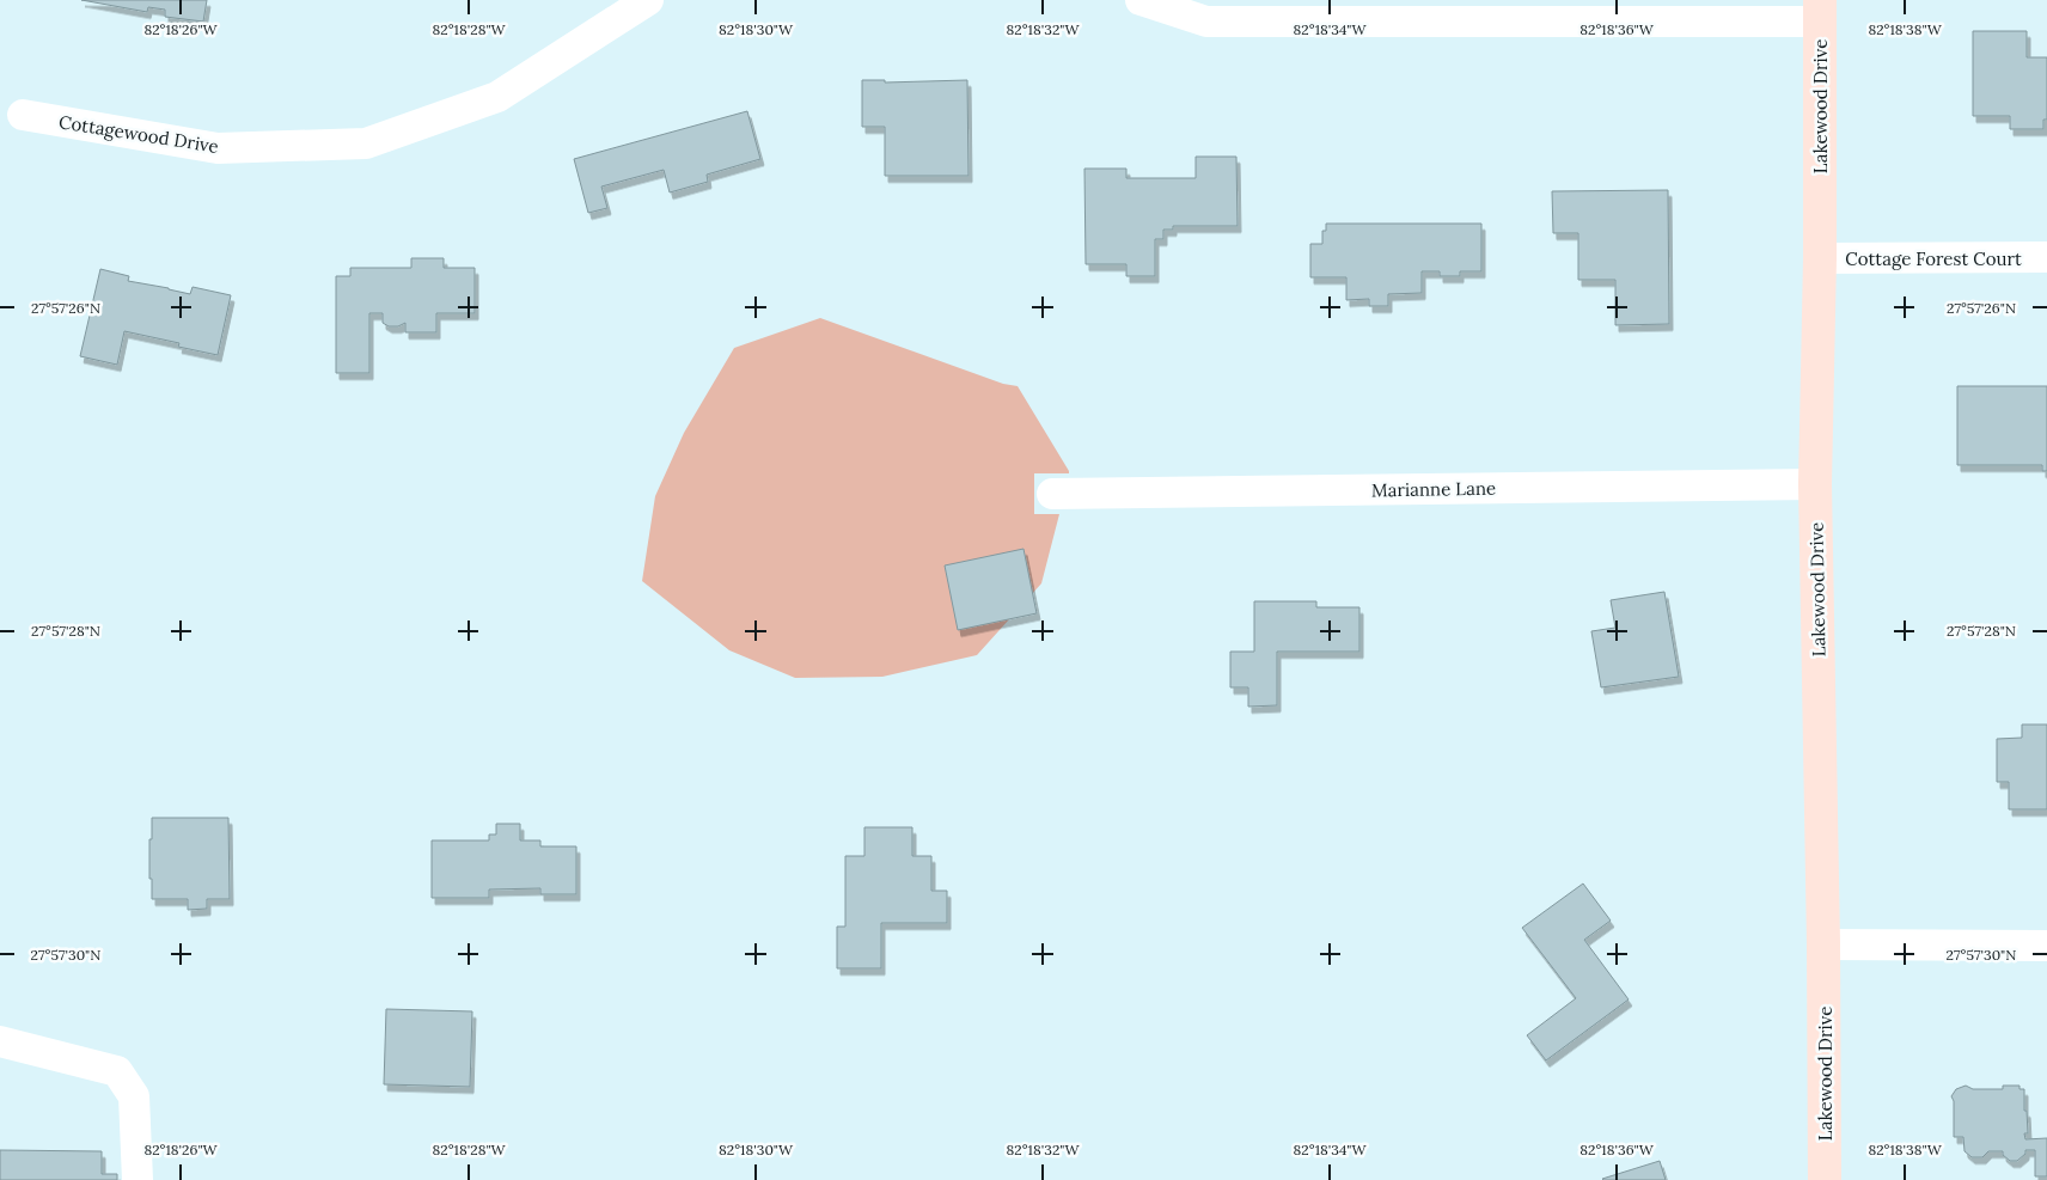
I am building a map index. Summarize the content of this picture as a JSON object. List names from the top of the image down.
{
  "streets": {
    "street": [
      "Lakewood Drive",
      "Cottagewood Drive",
      "Cottage Forest Court",
      "Marianne Lane"
    ]
  },
  "crossings": [
    ["Lakewood Drive", "Cottage Forest Court"],
    ["Lakewood Drive", "Marianne Lane"]
  ],
  "coordinates": [
    "82°18'26\"W",
    "82°18'28\"W",
    "82°18'30\"W",
    "82°18'32\"W",
    "82°18'34\"W",
    "82°18'36\"W",
    "82°18'38\"W",
    "27°57'26\"N",
    "27°57'28\"N",
    "27°57'30\"N"
  ]
}
